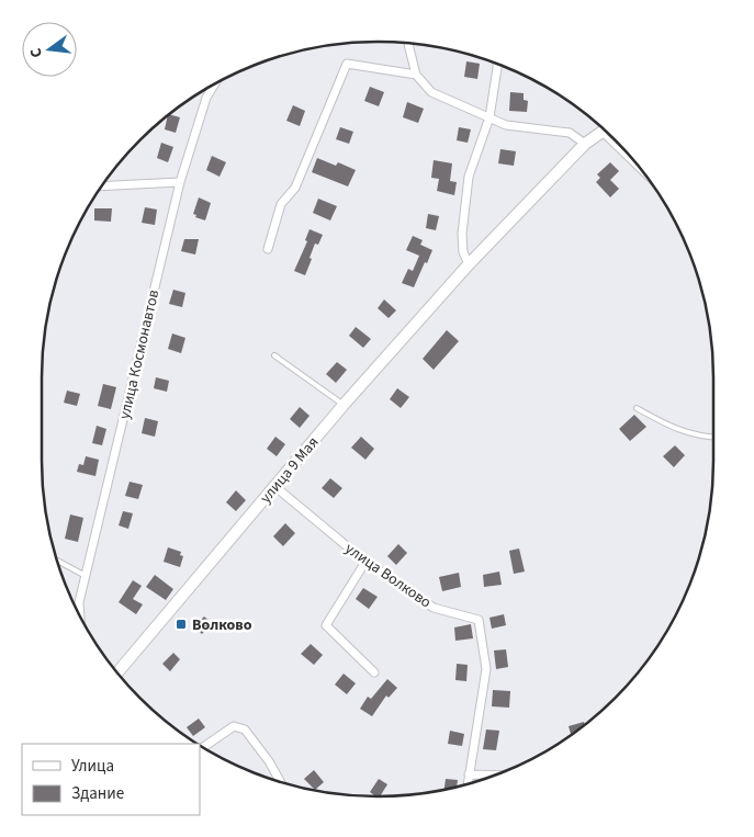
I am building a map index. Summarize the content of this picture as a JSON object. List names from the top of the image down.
{
  "streets": {
    "main road": ["улица 9 Мая"],
    "street": ["улица Космонавтов", "улица Волково"]
  },
  "crossings": [
    ["улица 9 Мая", "улица Волково"]
  ],
  "places": {
    "transit": ["Волково"]
  },
  "legend": ["Улица", "Здание"],
  "north": "left"
}
